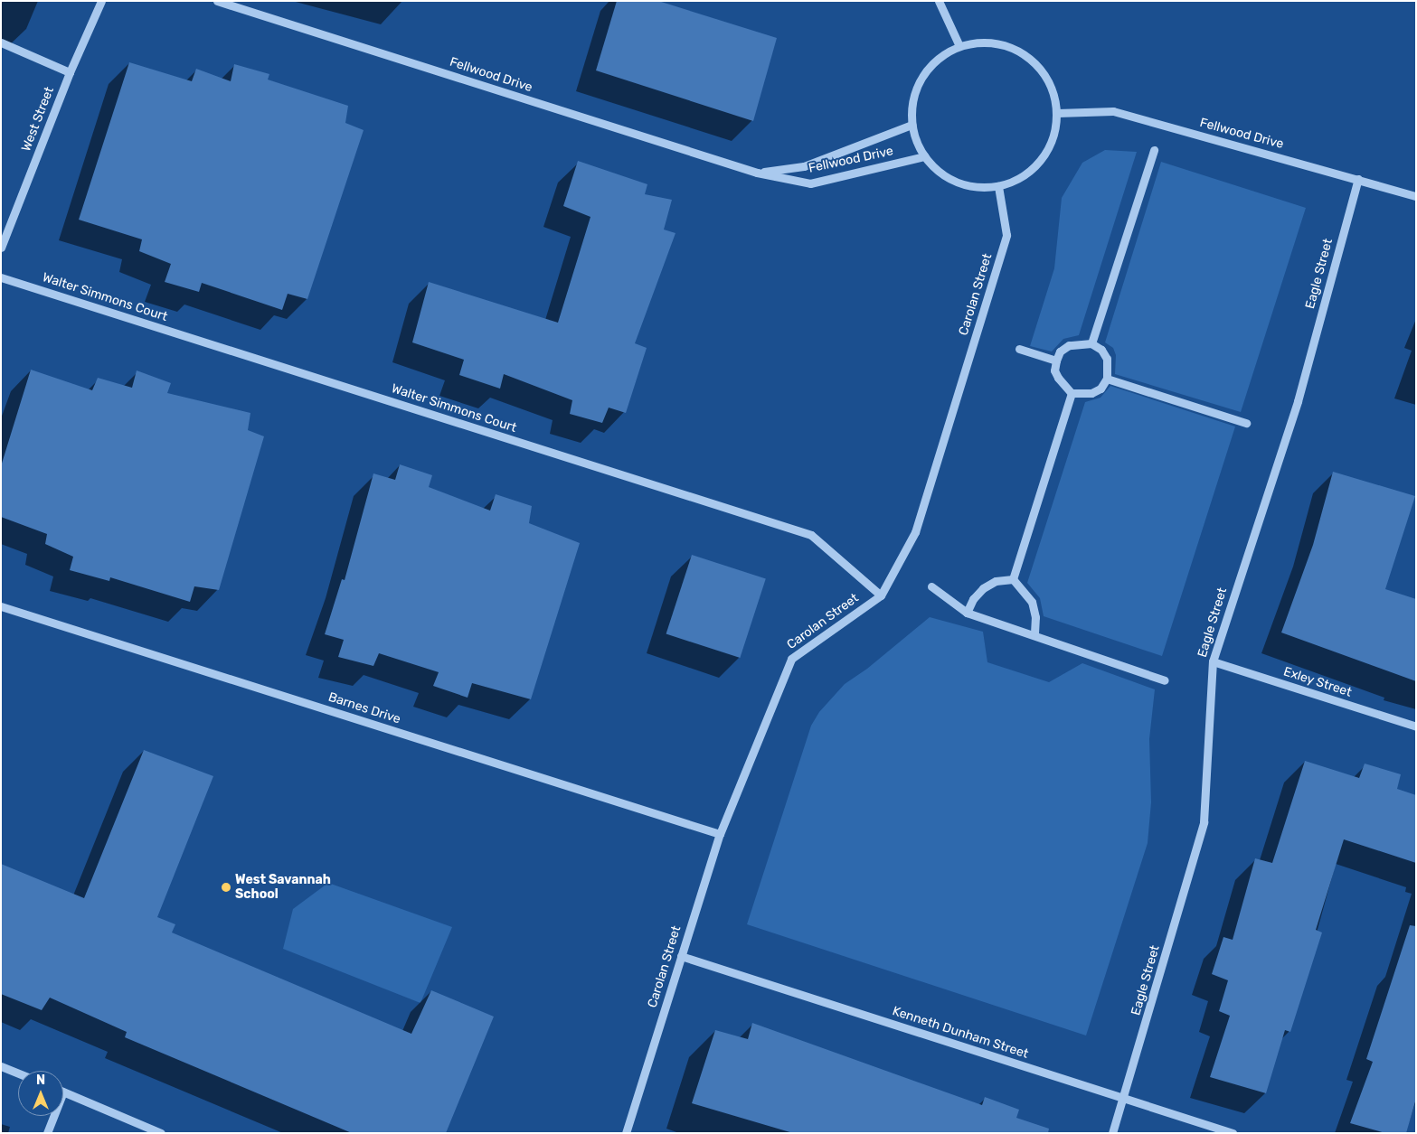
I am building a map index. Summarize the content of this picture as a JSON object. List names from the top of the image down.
{
  "streets": {
    "street": [
      "Fellwood Drive",
      "West Street",
      "Eagle Street",
      "Carolan Street",
      "Walter Simmons Court",
      "Exley Street",
      "Barnes Drive",
      "Kenneth Dunham Street"
    ]
  },
  "crossings": [
    ["Fellwood Drive", "Eagle Street"],
    ["Fellwood Drive", "Carolan Street"],
    ["Eagle Street", "Exley Street"],
    ["Eagle Street", "Kenneth Dunham Street"],
    ["Carolan Street", "Walter Simmons Court"],
    ["Carolan Street", "Barnes Drive"],
    ["Carolan Street", "Kenneth Dunham Street"]
  ],
  "places": ["West Savannah School"],
  "north": "top"
}
